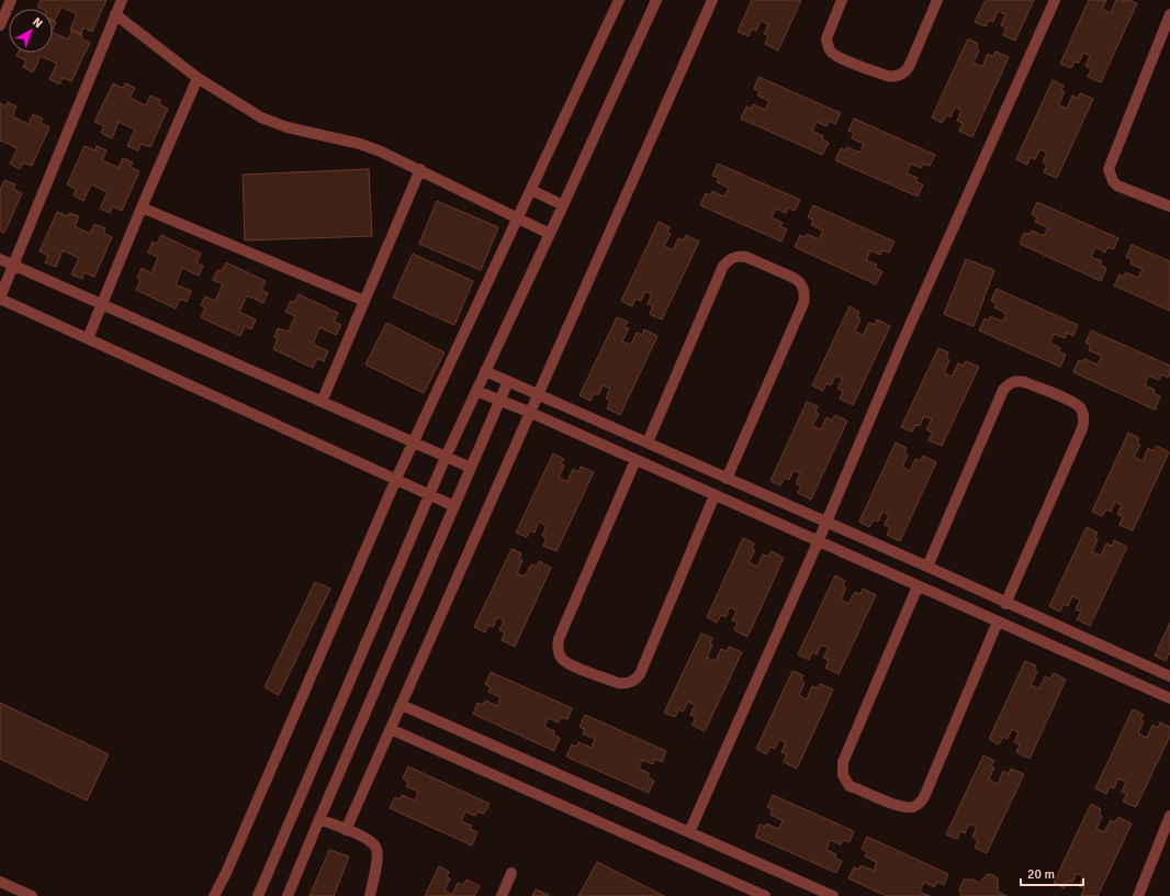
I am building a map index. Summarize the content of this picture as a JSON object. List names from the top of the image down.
{
  "scale_bar": "20 m",
  "north": "top right"
}
